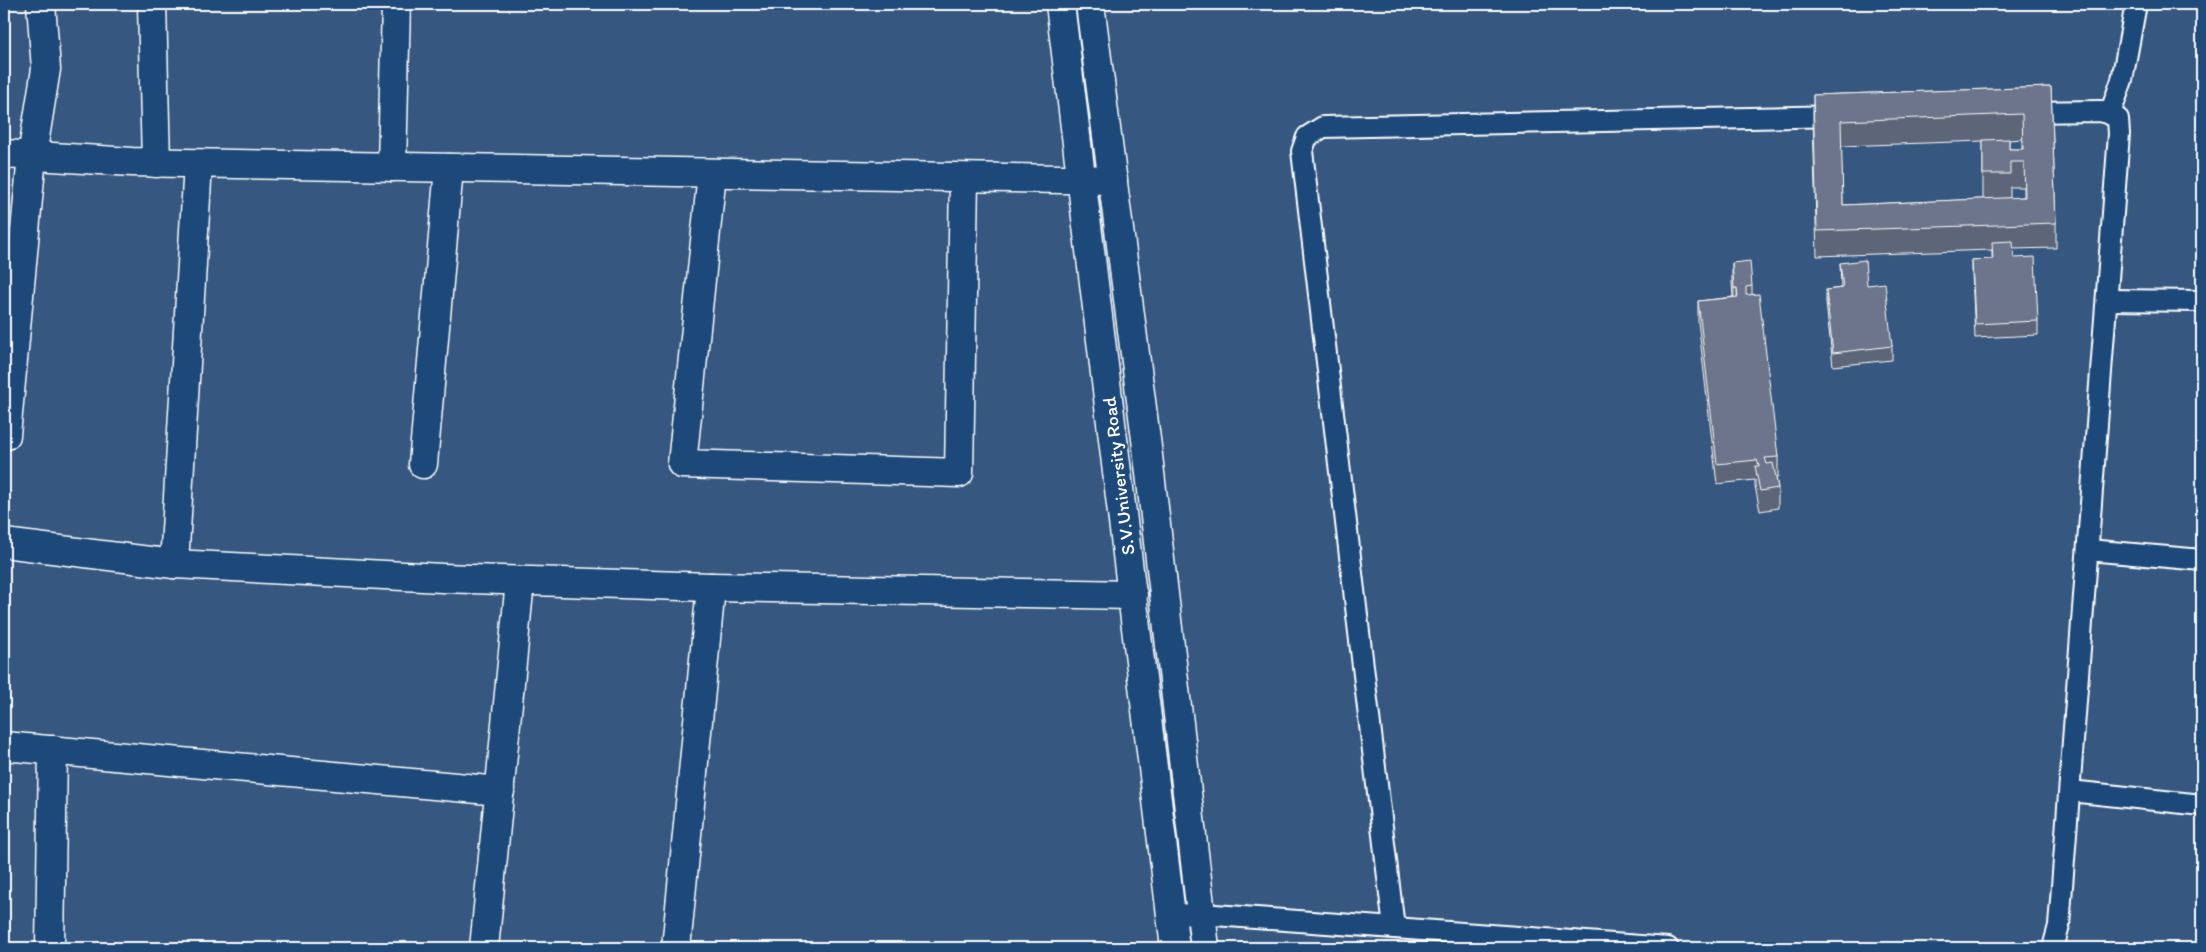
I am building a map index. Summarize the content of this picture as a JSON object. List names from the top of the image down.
{
  "streets": {
    "street": ["S.V.University Road"]
  }
}
